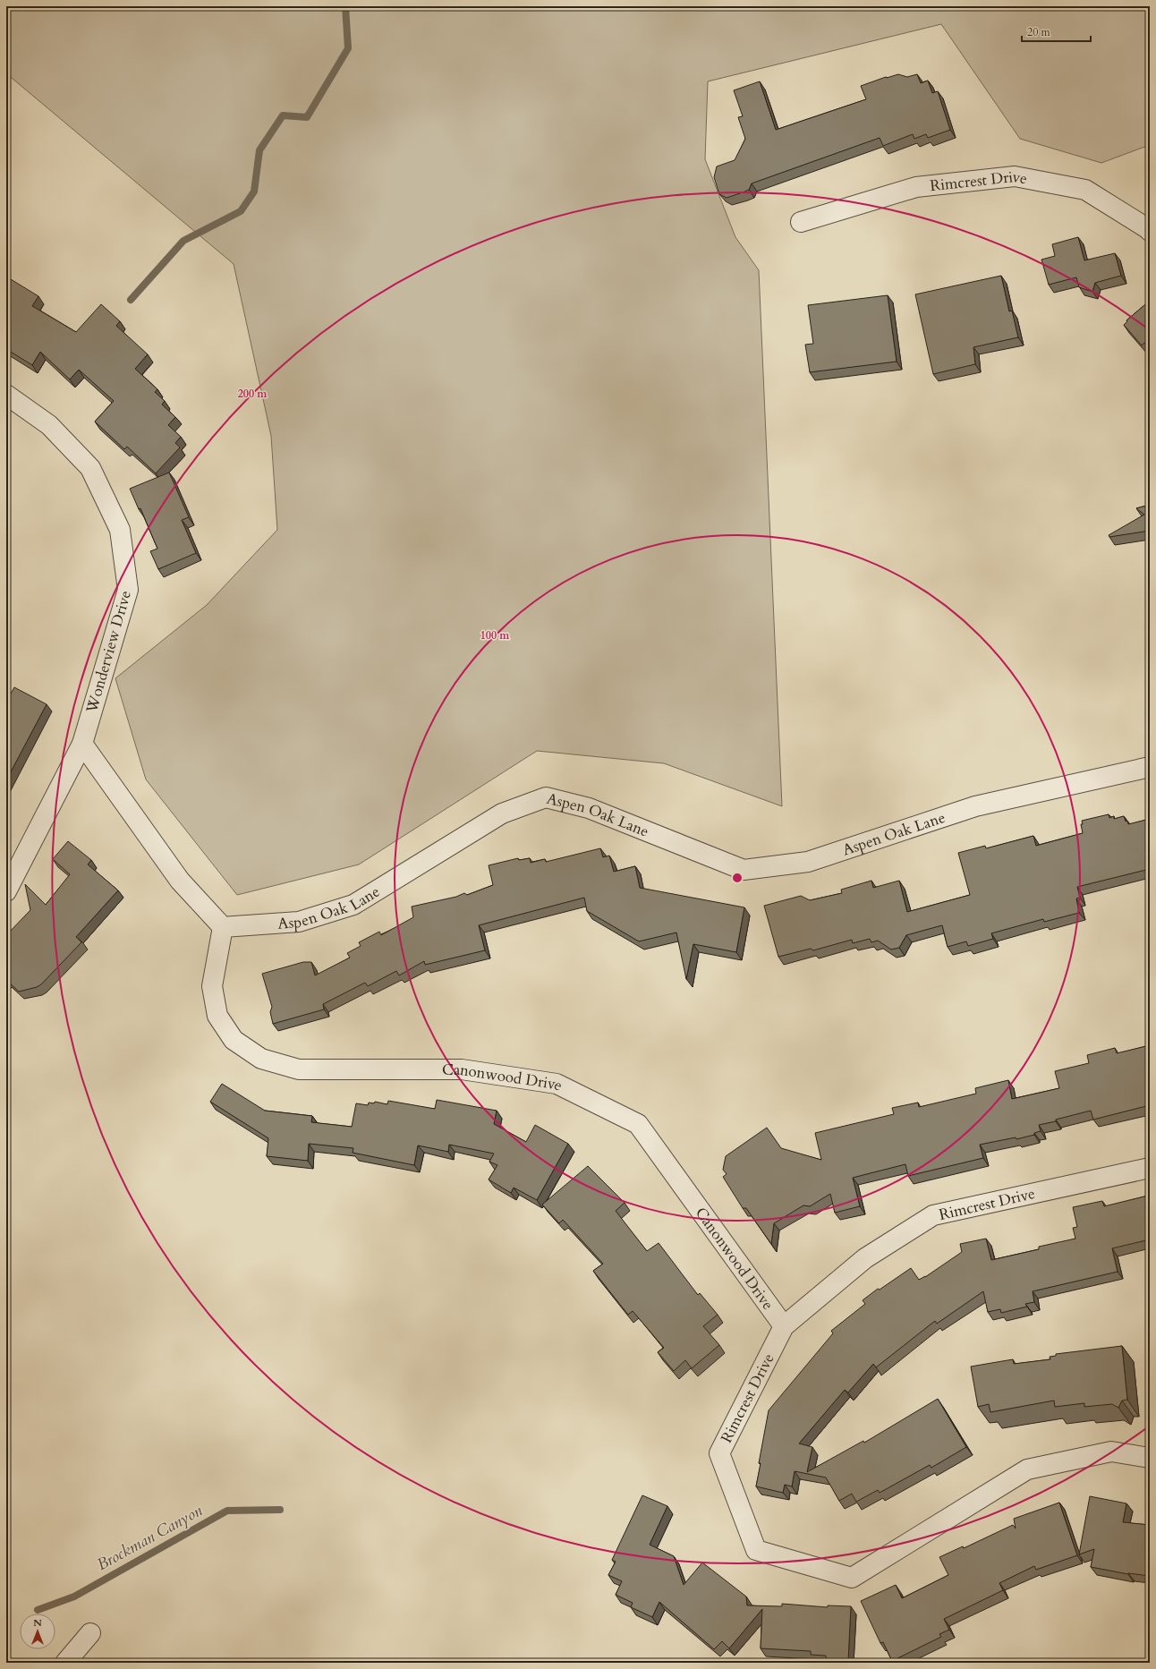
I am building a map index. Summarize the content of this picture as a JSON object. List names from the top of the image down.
{
  "streets": {
    "street": [
      "Rimcrest Drive",
      "Wonderview Drive",
      "Aspen Oak Lane",
      "Canonwood Drive"
    ]
  },
  "crossings": [
    ["Rimcrest Drive", "Canonwood Drive"],
    ["Aspen Oak Lane", "Canonwood Drive"]
  ],
  "water": ["Brockman Canyon"],
  "scale_bar": "20 m",
  "north": "top",
  "rings": ["200 m", "100 m"]
}
